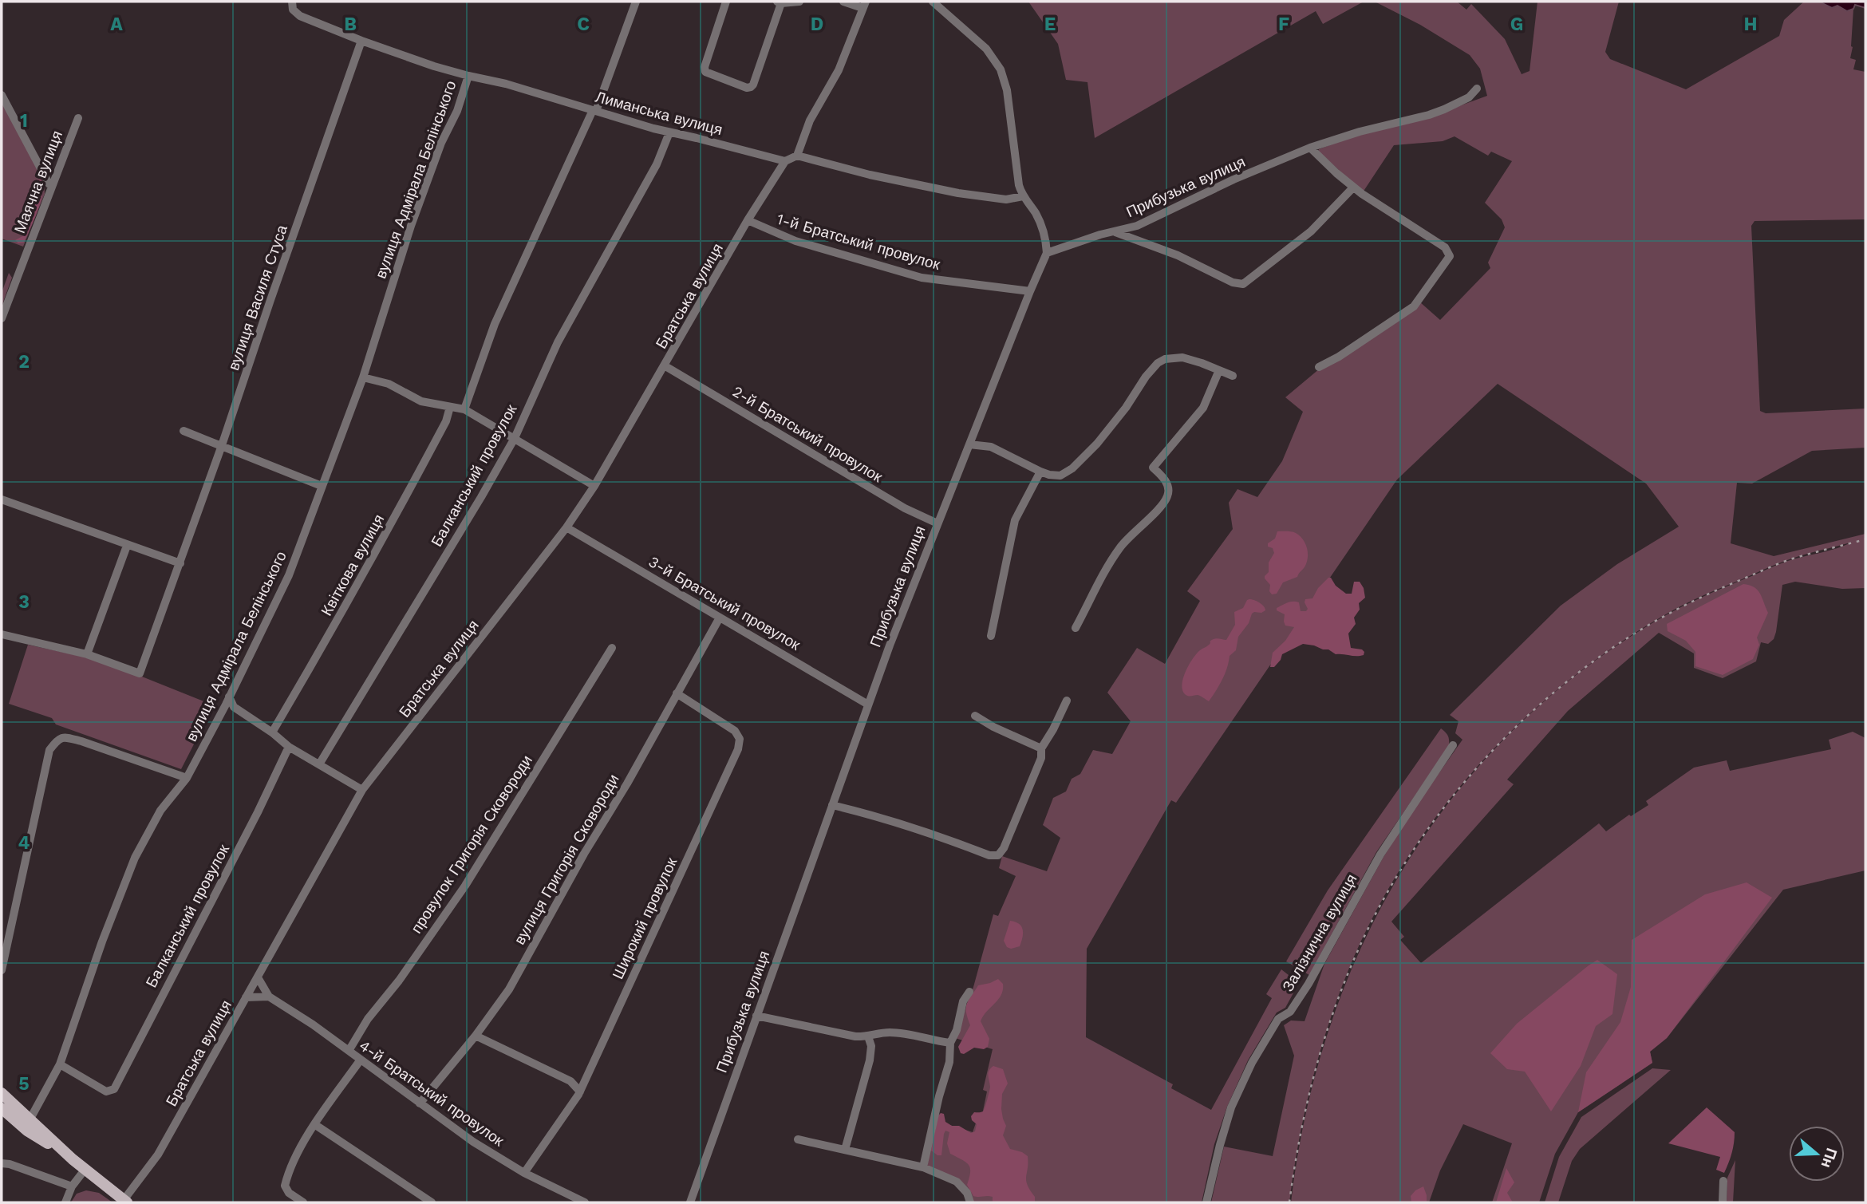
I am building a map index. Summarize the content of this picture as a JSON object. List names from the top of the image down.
{
  "streets": {
    "street": [
      "Лиманська вулиця",
      "вулиця Адмірала Белінського",
      "Маячна вулиця",
      "Прибузька вулиця",
      "1-й Братський провулок",
      "Братська вулиця",
      "вулиця Василя Стуса",
      "2-й Братський провулок",
      "Балканський провулок",
      "Квіткова вулиця",
      "3-й Братський провулок",
      "провулок Григорія Сковороди",
      "вулиця Григорія Сковороди",
      "Широкий провулок",
      "Залізнична вулиця",
      "4-й Братський провулок"
    ]
  },
  "crossings": [
    ["Лиманська вулиця", "вулиця Адмірала Белінського"],
    ["Лиманська вулиця", "Братська вулиця"],
    ["Лиманська вулиця", "вулиця Василя Стуса"],
    ["Лиманська вулиця", "Балканський провулок"],
    ["вулиця Адмірала Белінського", "Балканський провулок"],
    ["Прибузька вулиця", "1-й Братський провулок"],
    ["Прибузька вулиця", "2-й Братський провулок"],
    ["Прибузька вулиця", "3-й Братський провулок"],
    ["1-й Братський провулок", "Братська вулиця"],
    ["Братська вулиця", "2-й Братський провулок"],
    ["Братська вулиця", "3-й Братський провулок"],
    ["Братська вулиця", "4-й Братський провулок"],
    ["3-й Братський провулок", "вулиця Григорія Сковороди"],
    ["провулок Григорія Сковороди", "4-й Братський провулок"],
    ["вулиця Григорія Сковороди", "Широкий провулок"],
    ["вулиця Григорія Сковороди", "4-й Братський провулок"],
    ["Широкий провулок", "4-й Братський провулок"]
  ],
  "north": "right",
  "grid": {
    "columns": [
      "A",
      "B",
      "C",
      "D",
      "E",
      "F",
      "G",
      "H"
    ],
    "rows": [
      "1",
      "2",
      "3",
      "4",
      "5"
    ]
  }
}
